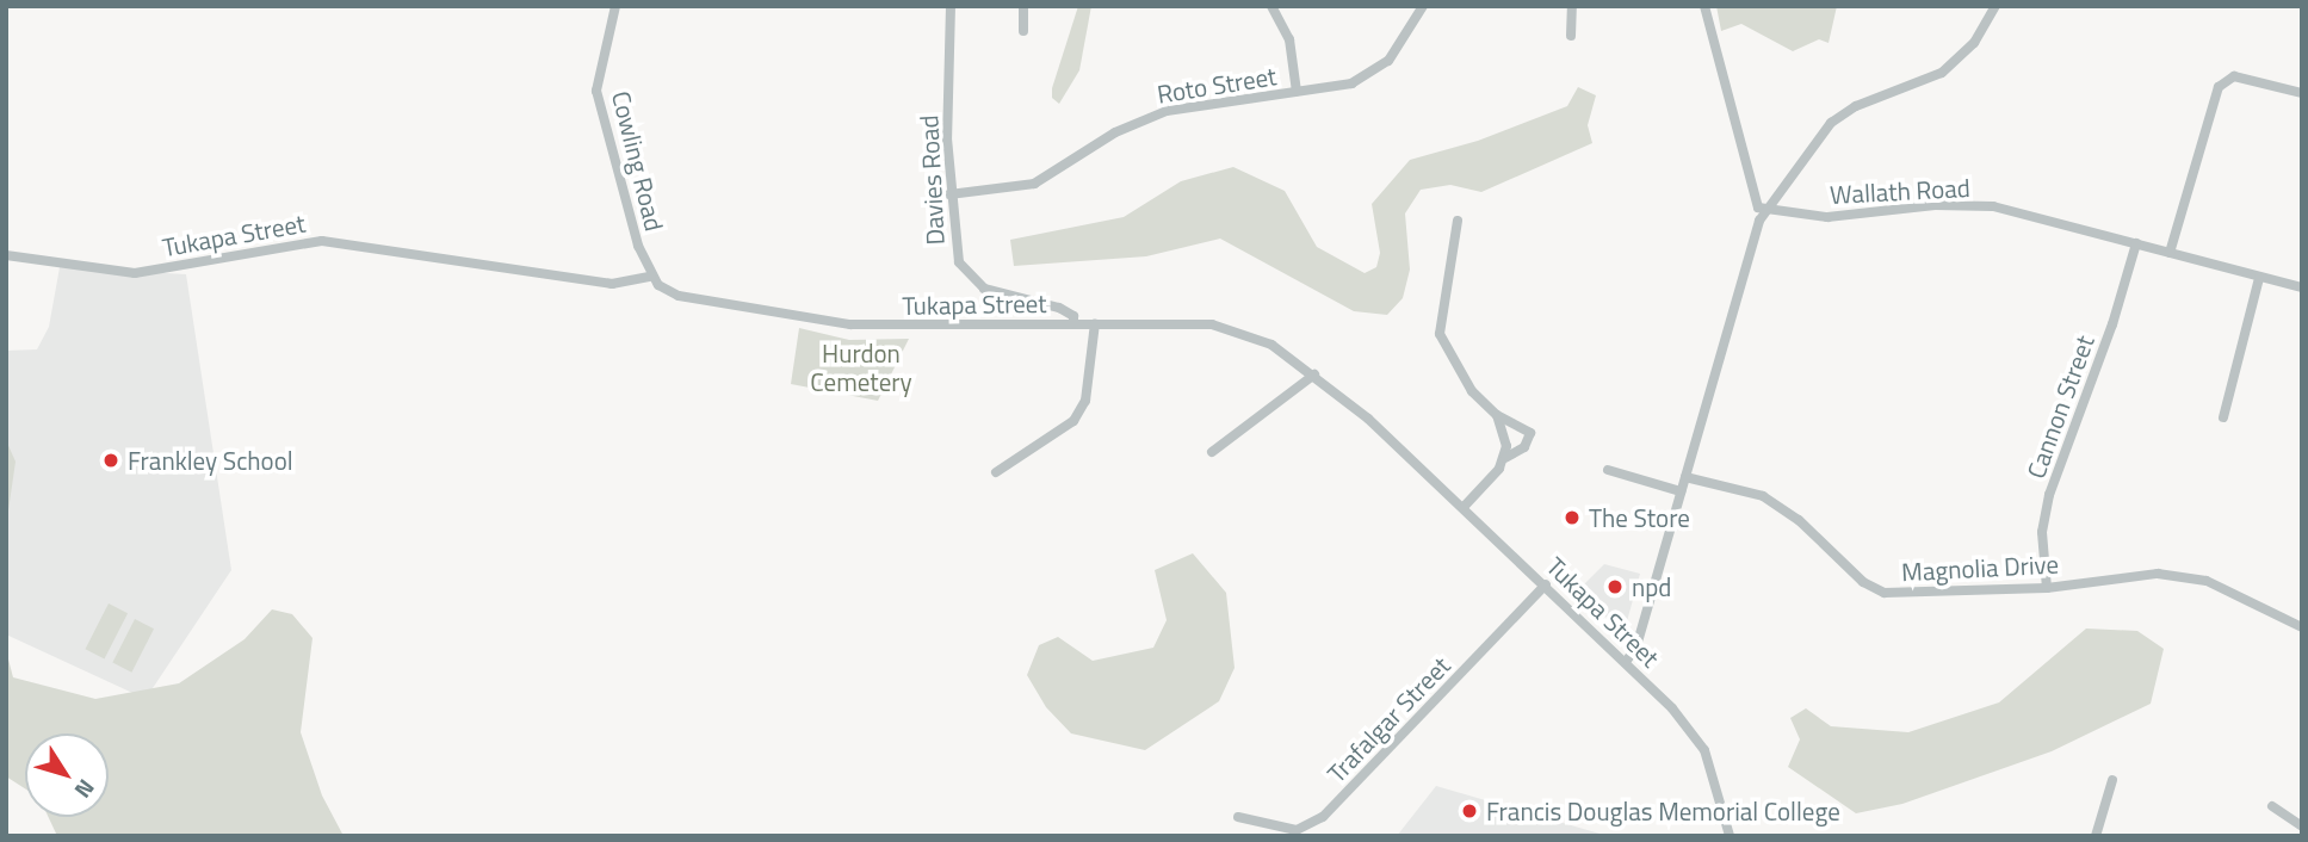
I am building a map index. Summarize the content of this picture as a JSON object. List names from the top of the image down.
{
  "streets": {
    "street": [
      "Roto Street",
      "Cowling Road",
      "Davies Road",
      "Wallath Road",
      "Tukapa Street",
      "Cannon Street",
      "Magnolia Drive",
      "Trafalgar Street"
    ]
  },
  "crossings": [
    ["Roto Street", "Davies Road"],
    ["Cowling Road", "Tukapa Street"],
    ["Davies Road", "Tukapa Street"],
    ["Wallath Road", "Cannon Street"],
    ["Tukapa Street", "Trafalgar Street"],
    ["Cannon Street", "Magnolia Drive"]
  ],
  "parks": ["Hurdon Cemetery"],
  "places": [
    "Frankley School",
    "The Store",
    "npd",
    "Francis Douglas Memorial College"
  ],
  "north": "bottom right"
}
